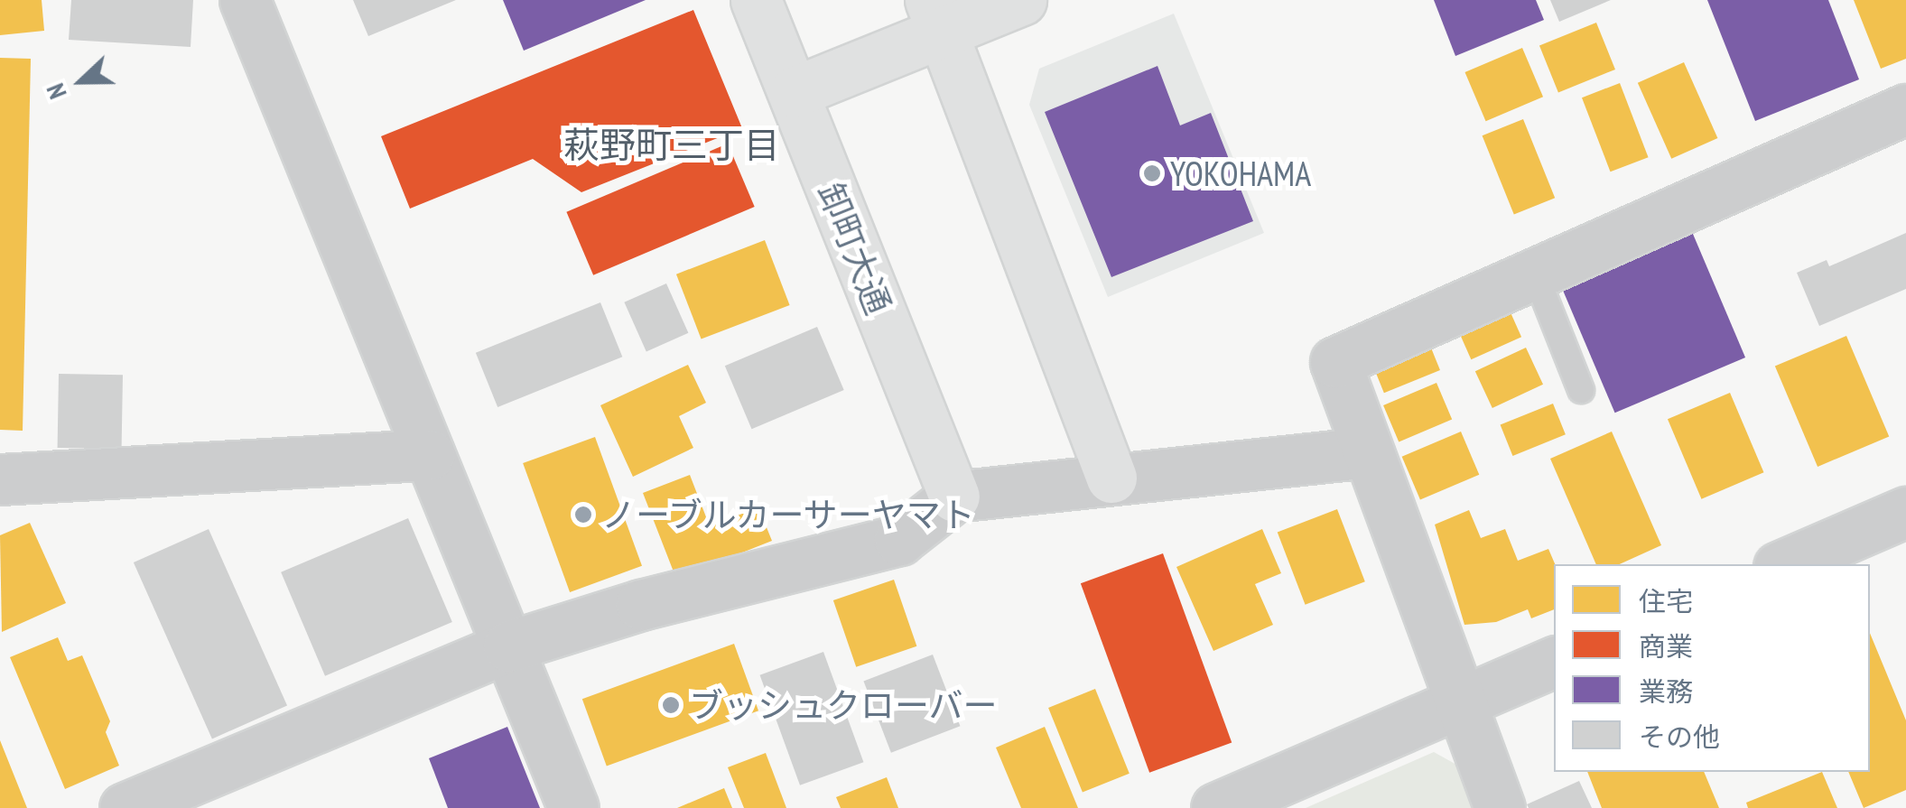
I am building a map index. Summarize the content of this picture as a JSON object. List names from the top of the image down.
{
  "streets": {
    "street": ["卸町大通"]
  },
  "districts": ["萩野町三丁目"],
  "places": ["YOKOHAMA", "ノーブルカーサーヤマト", "ブッシュクローバー"],
  "legend": [
    "住宅",
    "商業",
    "業務",
    "その他"
  ],
  "north": "left"
}
